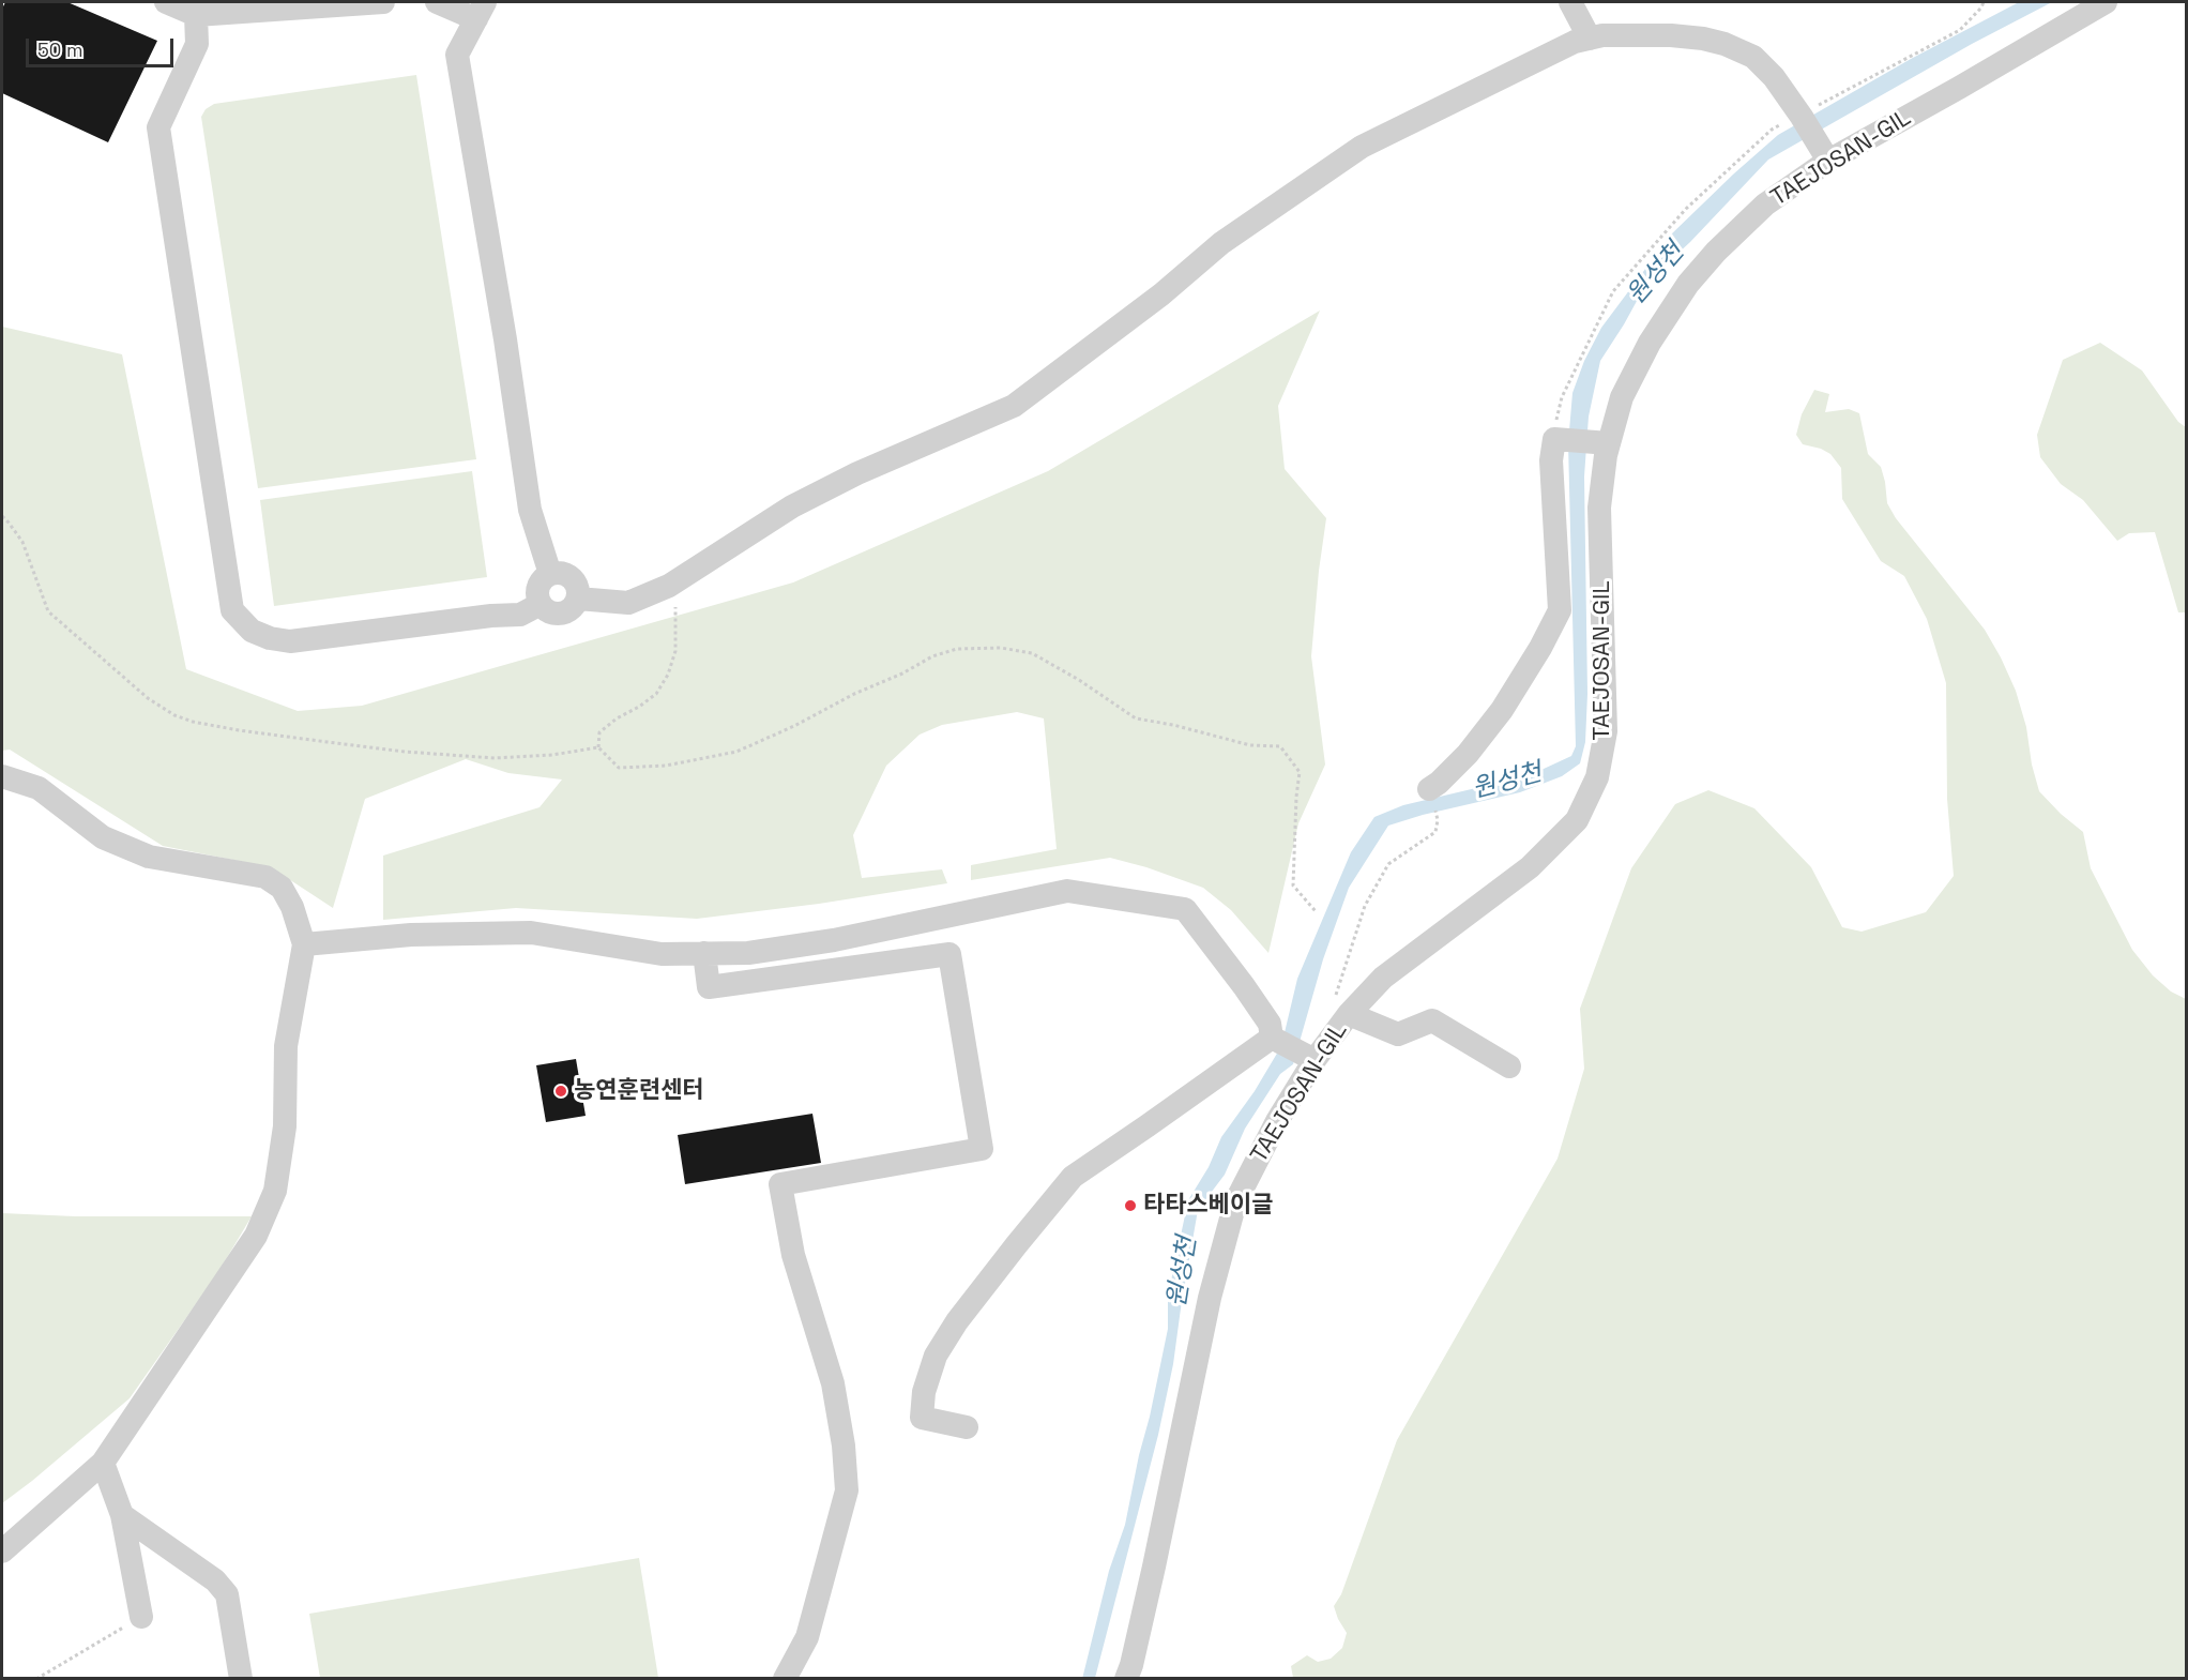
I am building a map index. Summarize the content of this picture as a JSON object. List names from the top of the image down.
{
  "streets": {
    "street": ["TAEJOSAN-GIL"]
  },
  "water": ["원성천"],
  "places": ["농연훈련센터", "타타스베이글"],
  "scale_bar": "50 m"
}
